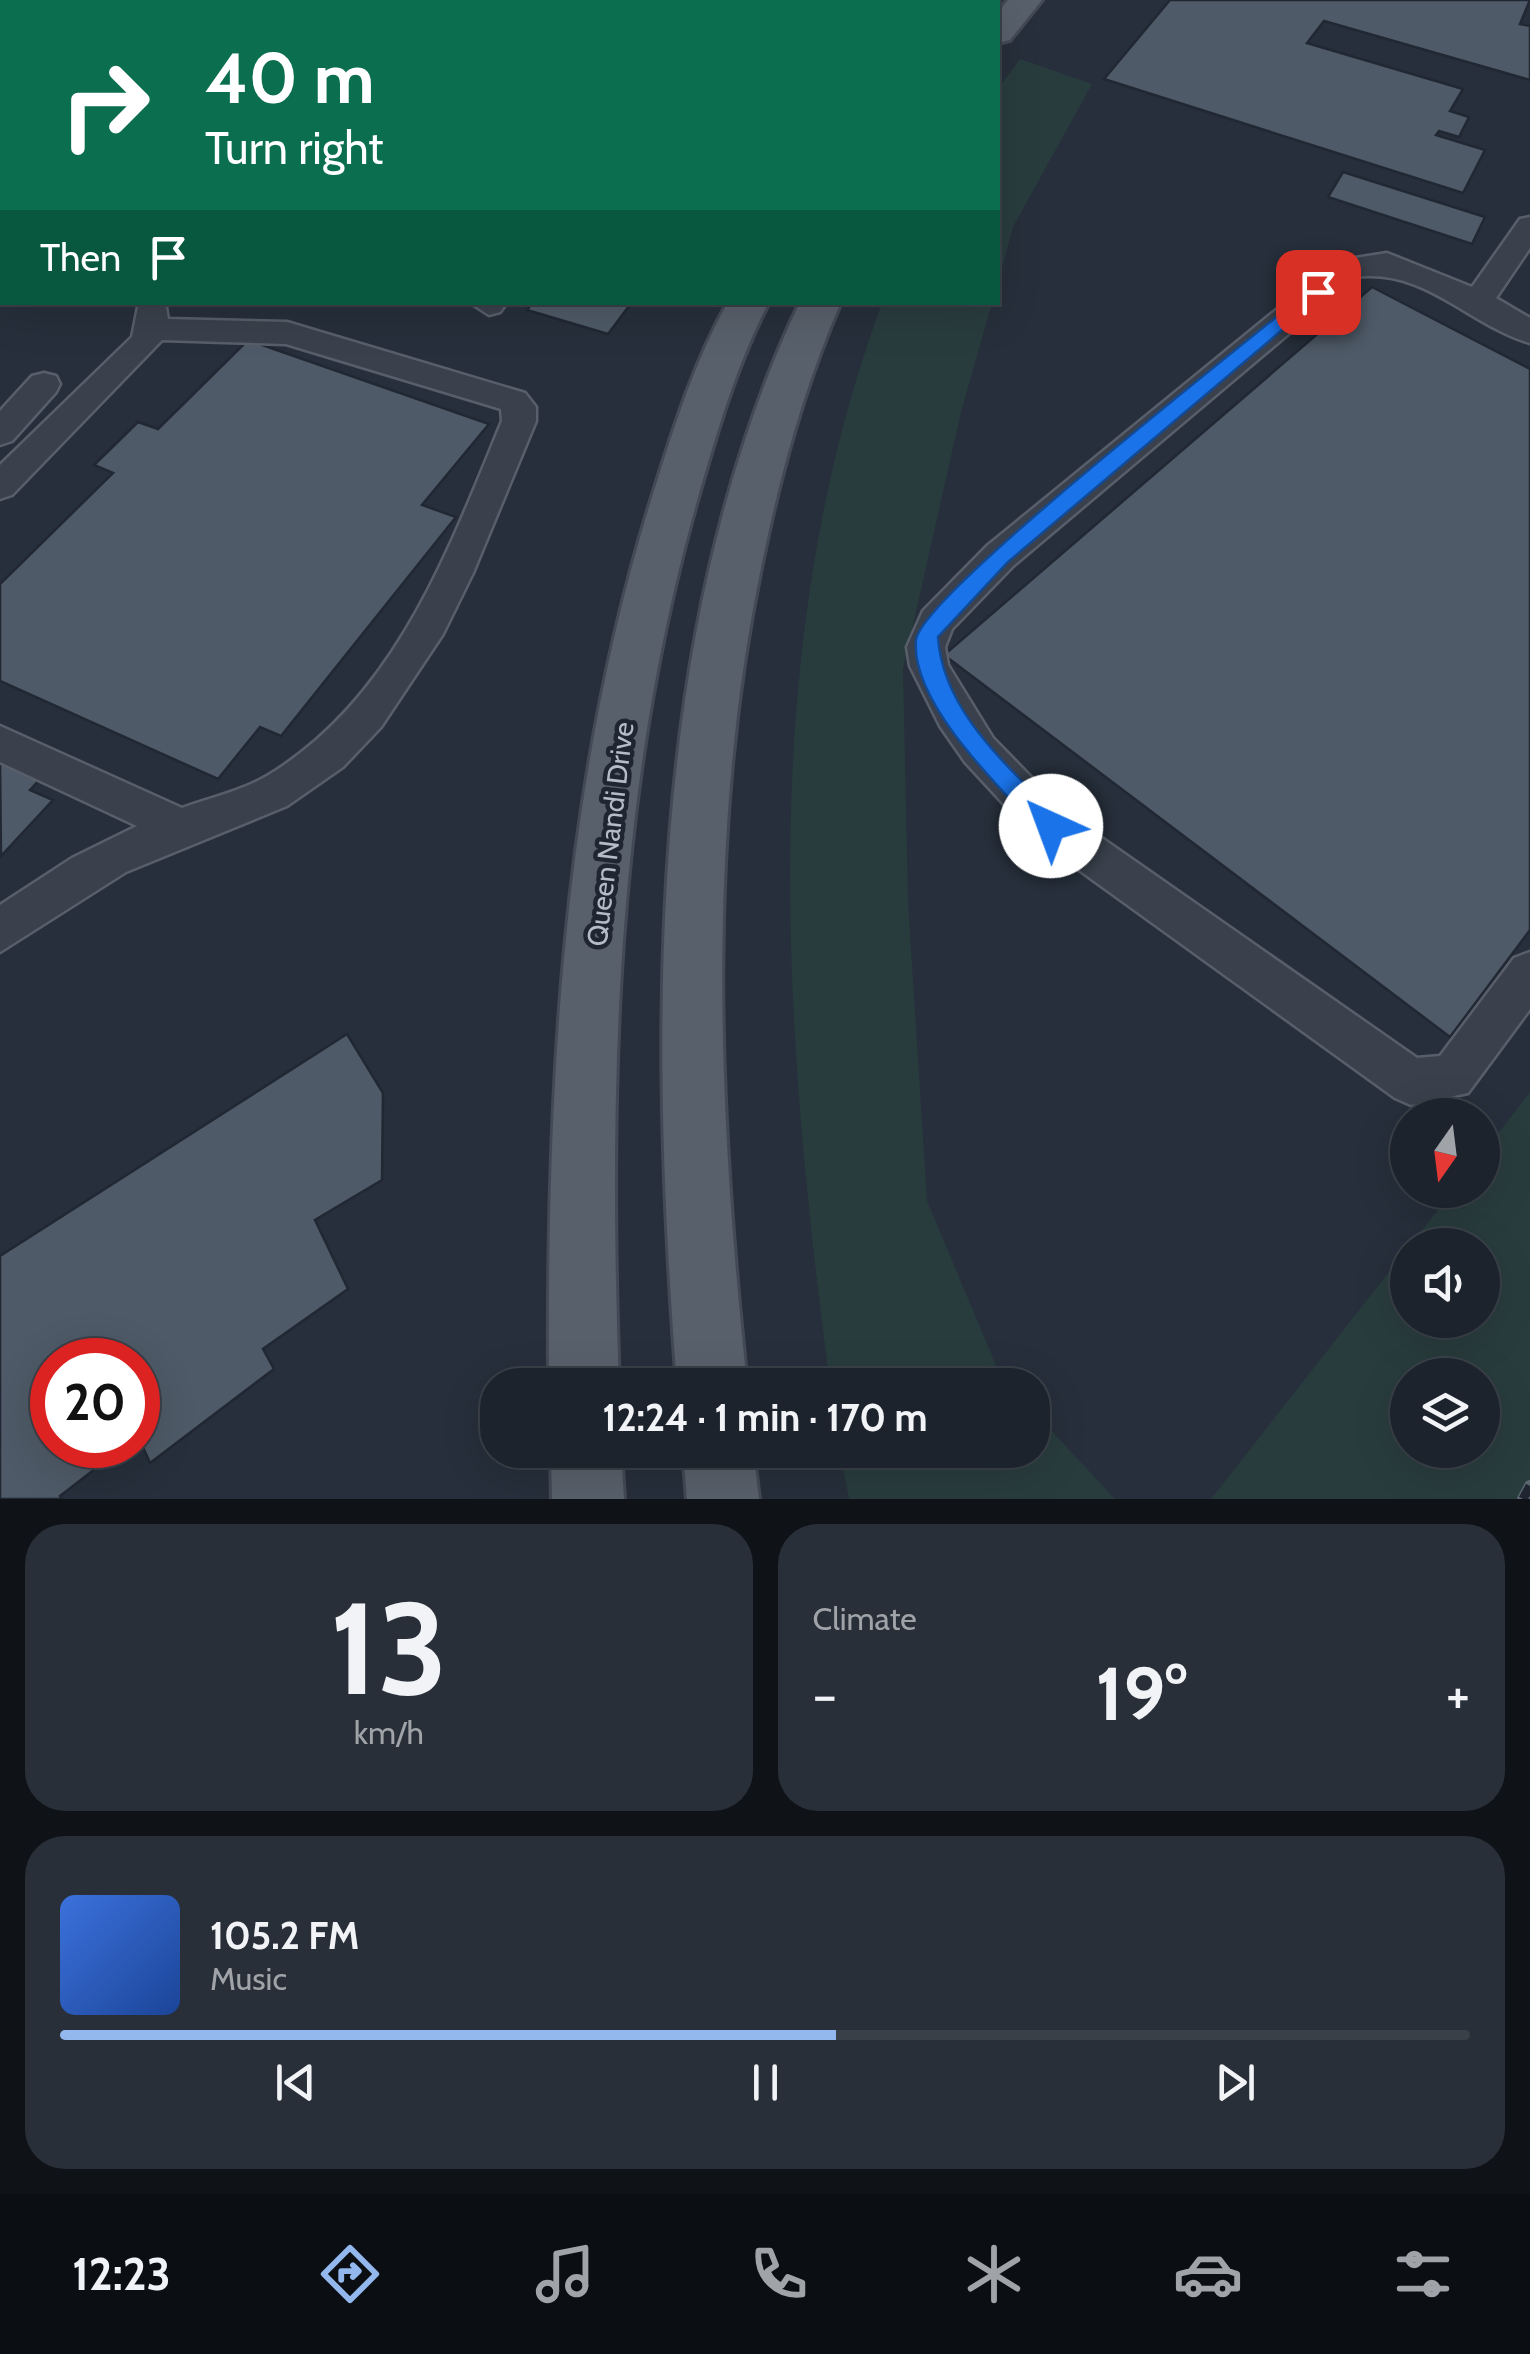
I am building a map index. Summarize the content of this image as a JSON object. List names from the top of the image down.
{
  "streets": {
    "main road": ["Queen Nandi Drive"]
  },
  "north": "bottom",
  "page": {
    "turn": ["40 m", "Turn right"],
    "then": "Then",
    "limit": "20",
    "trip": "12:24 · 1 min · 170 m",
    "tile": [
      ["13", "km/h"],
      "Climate"
    ],
    "heat": ["−", "19°", "+"],
    "song": ["105.2 FM", "Music"],
    "tabs": "12:23"
  }
}
